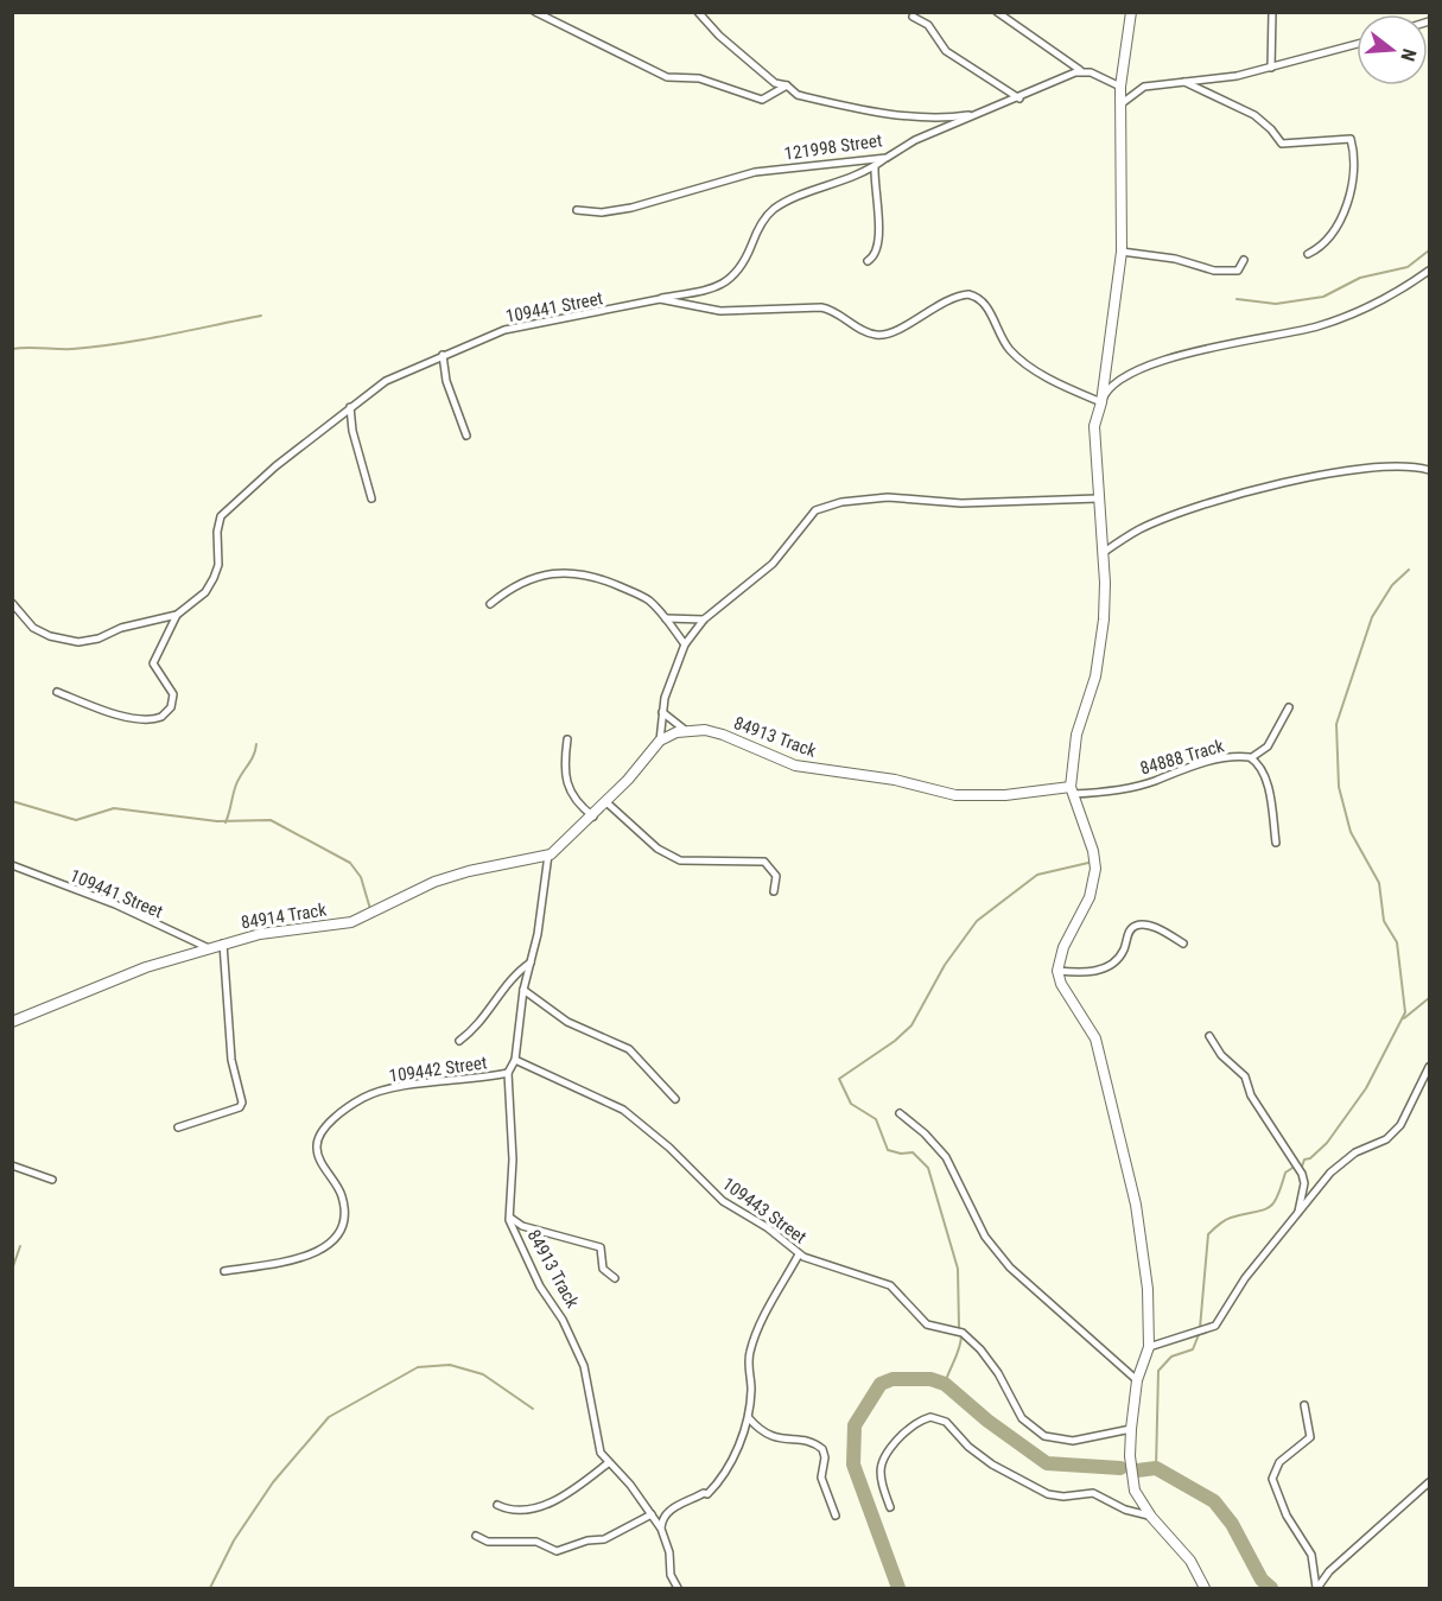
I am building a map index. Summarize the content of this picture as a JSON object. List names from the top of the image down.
{
  "streets": {
    "street": [
      "121998 Street",
      "109441 Street",
      "84913 Track",
      "84888 Track",
      "84914 Track",
      "109442 Street",
      "109443 Street"
    ]
  },
  "crossings": [
    ["109441 Street", "84914 Track"],
    ["84913 Track", "84888 Track"],
    ["84913 Track", "109442 Street"]
  ],
  "north": "right"
}
